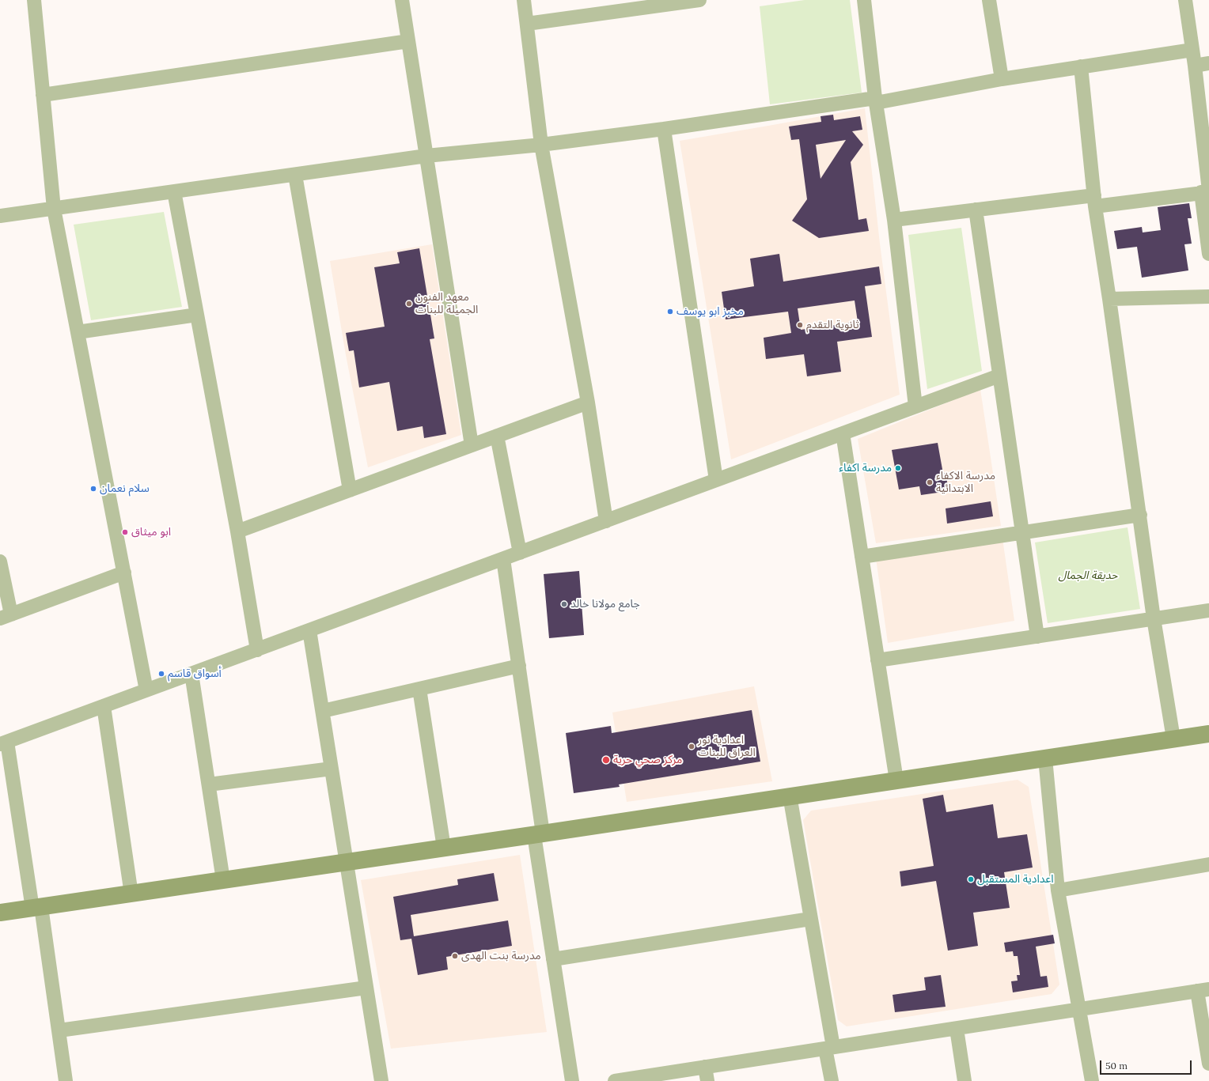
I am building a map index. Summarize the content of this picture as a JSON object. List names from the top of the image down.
{
  "parks": ["حديقة الجمال"],
  "places": [
    "معهد الفنون الجميلة للبنات",
    "مخبز ابو يوسف",
    "ثانوية التقدم",
    "مدرسة اكفاء",
    "مدرسة الاكفاء الابتدائية",
    "سلام نعمان",
    "ابو ميثاق",
    "جامع مولانا خالد",
    "أسواق قاسم",
    "اعدادية نور العراق للبنات",
    "مركز صحي حرية",
    "اعدادية المستقبل",
    "مدرسة بنت الهدی"
  ],
  "scale_bar": "50 m"
}
